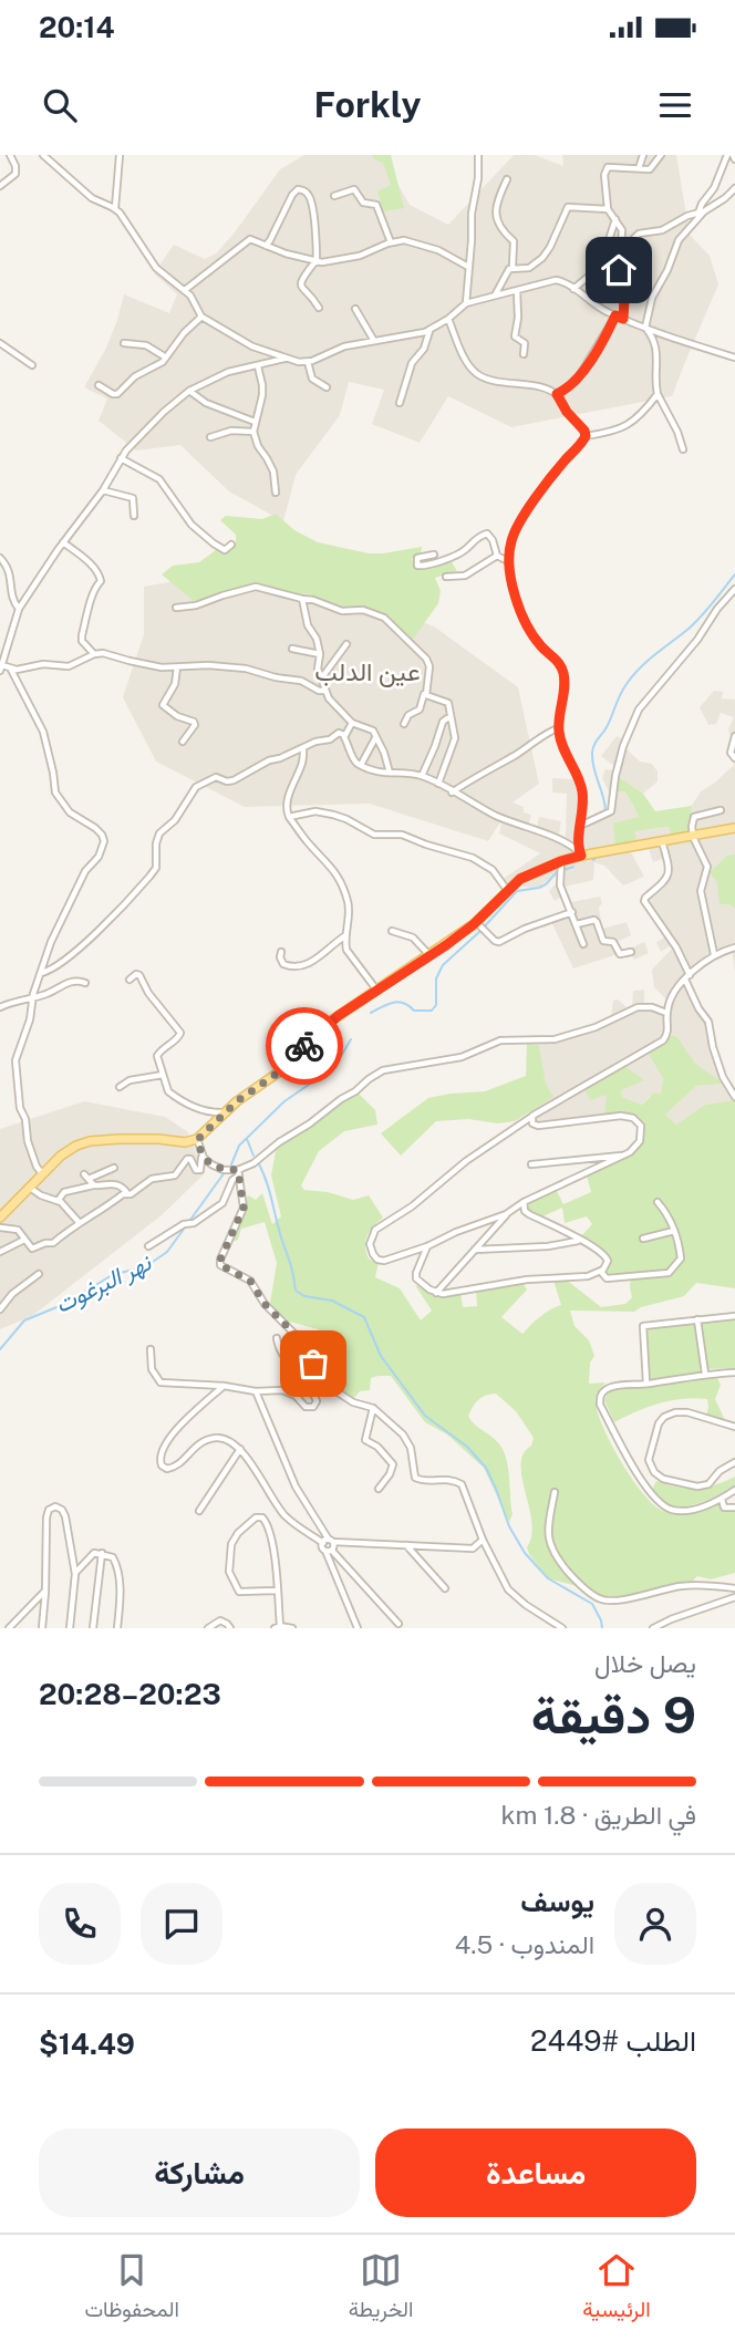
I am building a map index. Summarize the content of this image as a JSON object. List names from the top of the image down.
{
  "districts": ["عين الدلب"],
  "water": ["نهر البرغوت"],
  "page": {
    "status": "20:14",
    "header": "Forkly",
    "heading": ["9 دقيقة", "يصل خلال", "20:23–20:28"],
    "panel": [
      "يوسف",
      "المندوب · 4.5",
      "الطلب #2449",
      "$14.49"
    ],
    "bar": "في الطريق · 1.8 km",
    "buttons": ["مساعدة", "مشاركة"],
    "tabs": ["الرئيسية", "الخريطة", "المحفوظات"]
  }
}
